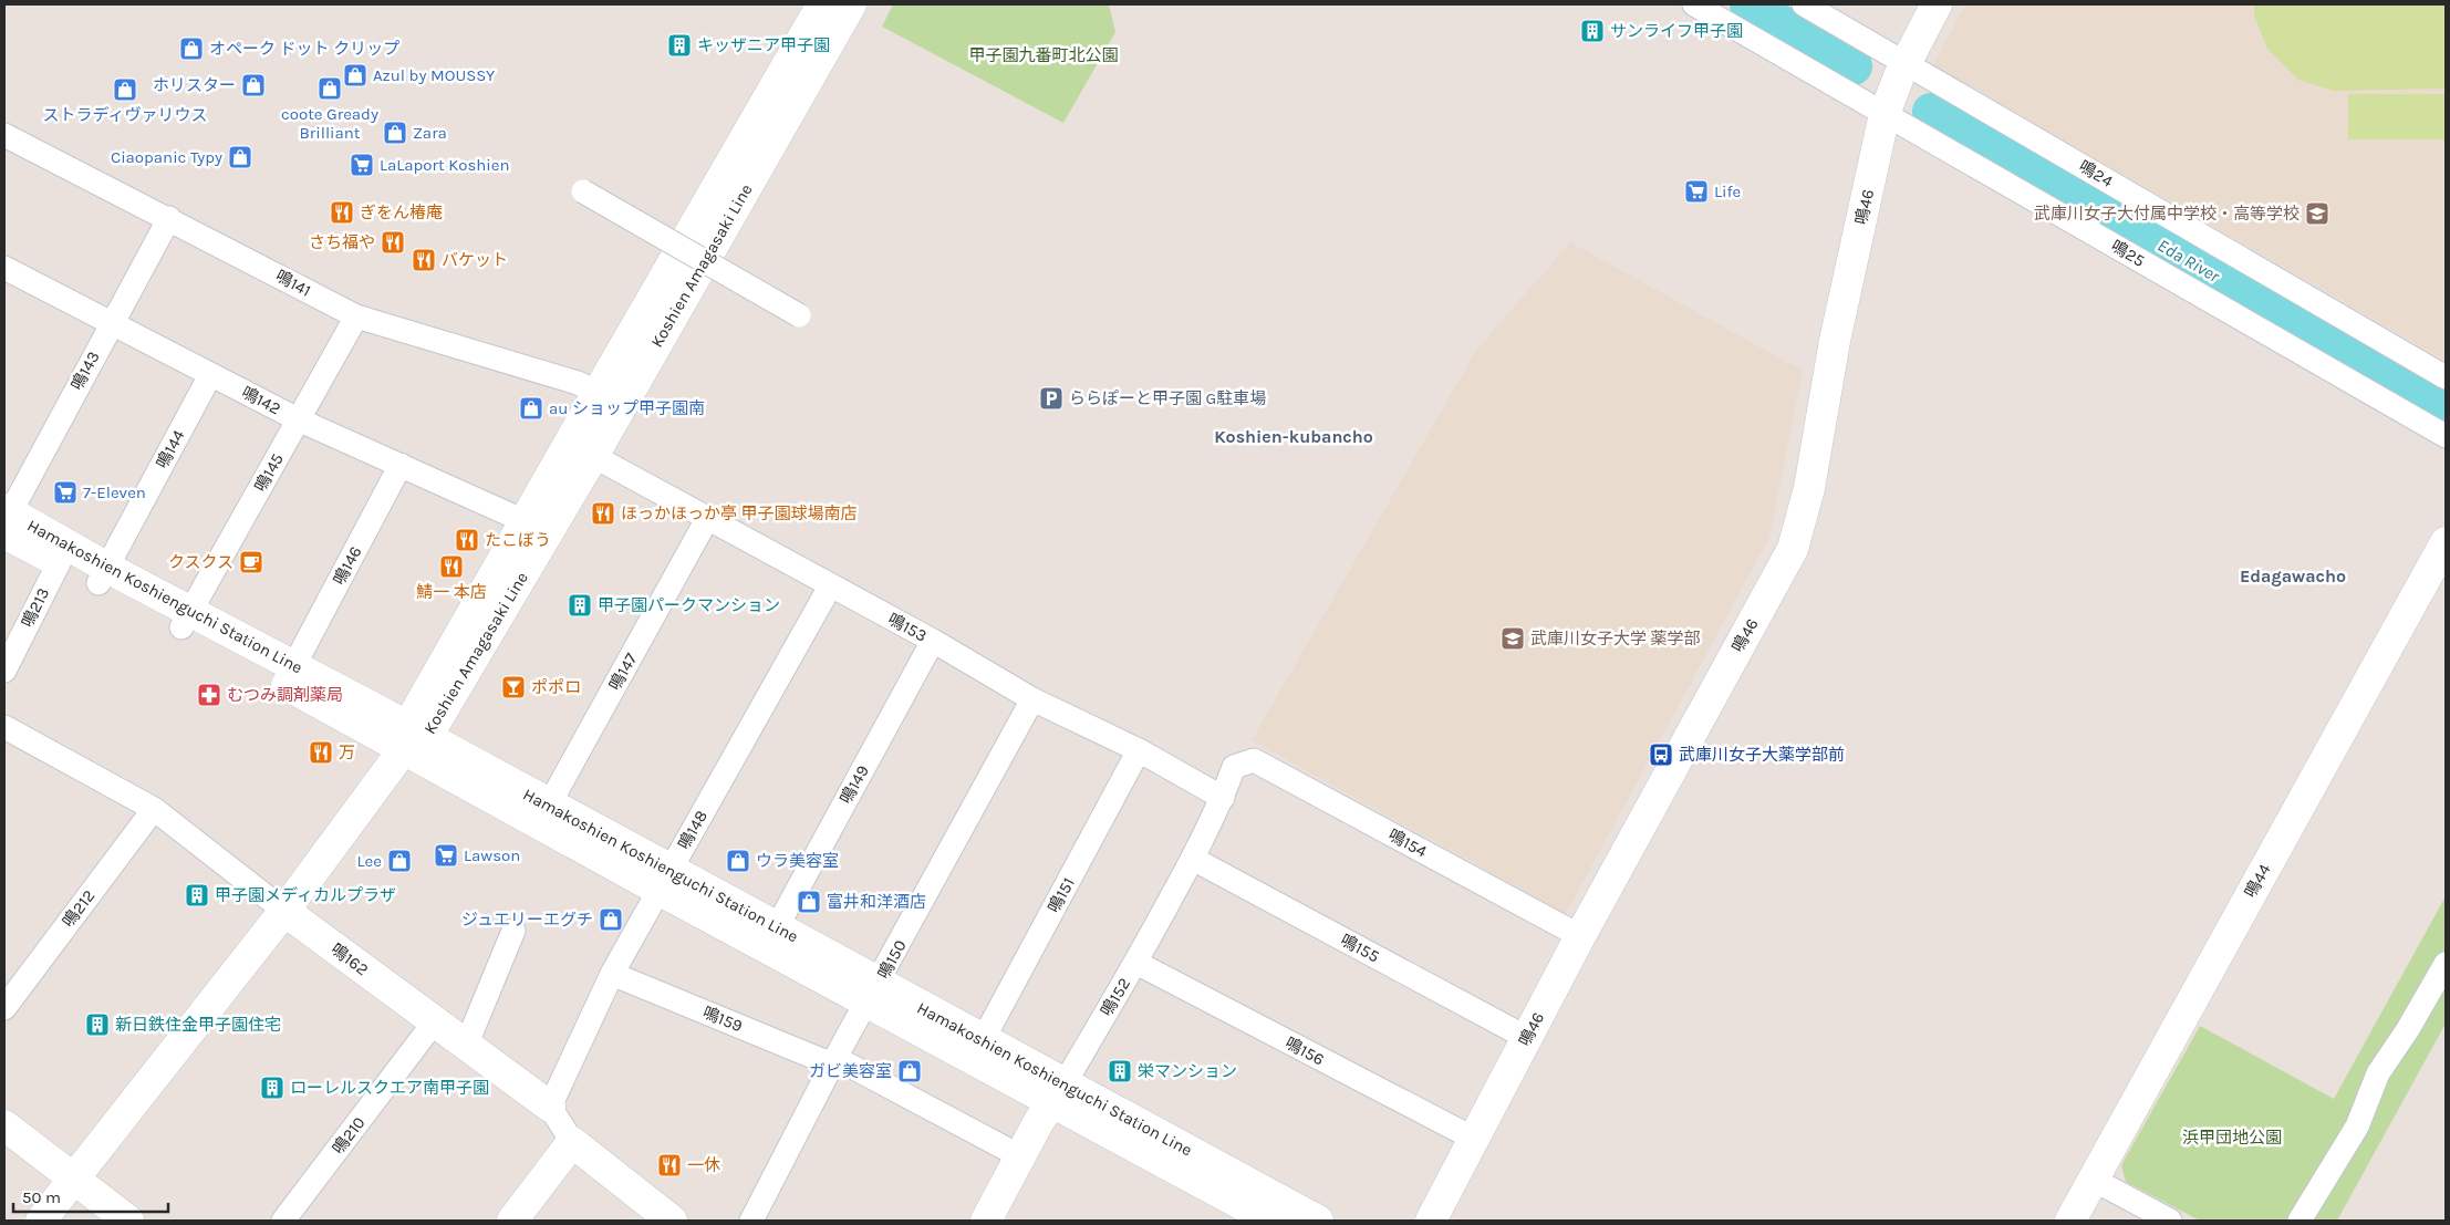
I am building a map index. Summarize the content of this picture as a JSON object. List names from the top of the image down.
{
  "streets": {
    "main road": [
      "鳴46",
      "Koshien Amagasaki Line",
      "Hamakoshien Koshienguchi Station Line",
      "鳴44",
      "鳴162",
      "鳴152"
    ],
    "street": [
      "鳴24",
      "鳴25",
      "鳴141",
      "鳴143",
      "鳴142",
      "鳴144",
      "鳴145",
      "鳴146",
      "鳴213",
      "鳴153",
      "鳴147",
      "鳴149",
      "鳴148",
      "鳴154",
      "鳴151",
      "鳴212",
      "鳴155",
      "鳴150",
      "鳴159",
      "鳴156",
      "鳴210"
    ]
  },
  "crossings": [
    ["鳴24", "鳴46"],
    ["鳴46", "鳴25"],
    ["鳴46", "鳴154"],
    ["鳴46", "鳴155"],
    ["鳴46", "鳴156"],
    ["Koshien Amagasaki Line", "鳴141"],
    ["Koshien Amagasaki Line", "鳴142"],
    ["Koshien Amagasaki Line", "Hamakoshien Koshienguchi Station Line"],
    ["Koshien Amagasaki Line", "鳴153"],
    ["鳴141", "鳴143"],
    ["鳴141", "鳴145"],
    ["鳴143", "鳴142"],
    ["鳴143", "Hamakoshien Koshienguchi Station Line"],
    ["鳴142", "鳴144"],
    ["鳴142", "鳴145"],
    ["鳴142", "鳴146"],
    ["鳴144", "Hamakoshien Koshienguchi Station Line"],
    ["鳴145", "Hamakoshien Koshienguchi Station Line"],
    ["鳴146", "Hamakoshien Koshienguchi Station Line"],
    ["Hamakoshien Koshienguchi Station Line", "鳴213"],
    ["Hamakoshien Koshienguchi Station Line", "鳴147"],
    ["Hamakoshien Koshienguchi Station Line", "鳴149"],
    ["Hamakoshien Koshienguchi Station Line", "鳴148"],
    ["Hamakoshien Koshienguchi Station Line", "鳴151"],
    ["Hamakoshien Koshienguchi Station Line", "鳴150"],
    ["Hamakoshien Koshienguchi Station Line", "鳴152"],
    ["鳴153", "鳴147"],
    ["鳴153", "鳴149"],
    ["鳴153", "鳴148"],
    ["鳴153", "鳴151"],
    ["鳴153", "鳴150"],
    ["鳴153", "鳴152"],
    ["鳴148", "鳴162"],
    ["鳴148", "鳴159"],
    ["鳴154", "鳴152"],
    ["鳴212", "鳴162"],
    ["鳴155", "鳴152"],
    ["鳴162", "鳴210"],
    ["鳴150", "鳴159"],
    ["鳴152", "鳴159"],
    ["鳴152", "鳴156"]
  ],
  "districts": ["Koshien-kubancho", "Edagawacho"],
  "water": ["Eda River"],
  "parks": ["甲子園九番町北公園", "浜甲団地公園"],
  "places": {
    "building": [
      "サンライフ甲子園",
      "キッザニア甲子園",
      "甲子園パークマンション",
      "甲子園メディカルプラザ",
      "新日鉄住金甲子園住宅",
      "栄マンション",
      "ローレルスクエア南甲子園"
    ],
    "shop": [
      "オペーク ドット クリップ",
      "Azul by MOUSSY",
      "ホリスター",
      "coote Gready Brilliant",
      "ストラディヴァリウス",
      "Zara",
      "Ciaopanic Typy",
      "au ショップ甲子園南",
      "Lee",
      "ウラ美容室",
      "富井和洋酒店",
      "ジュエリーエグチ",
      "ガビ美容室"
    ],
    "supermarket": [
      "LaLaport Koshien",
      "Life",
      "7-Eleven",
      "Lawson"
    ],
    "restaurant": [
      "ぎをん椿庵",
      "さち福や",
      "バケット",
      "ほっかほっか亭 甲子園球場南店",
      "たこぼう",
      "鯖一 本店",
      "万",
      "一休"
    ],
    "school or university": ["武庫川女子大付属中学校・高等学校", "武庫川女子大学 薬学部"],
    "parking": ["ららぽーと甲子園 G駐車場"],
    "cafe": ["クスクス"],
    "bar": ["ポポロ"],
    "pharmacy": ["むつみ調剤薬局"],
    "bus stop": ["武庫川女子大薬学部前"]
  },
  "scale_bar": "50 m"
}
